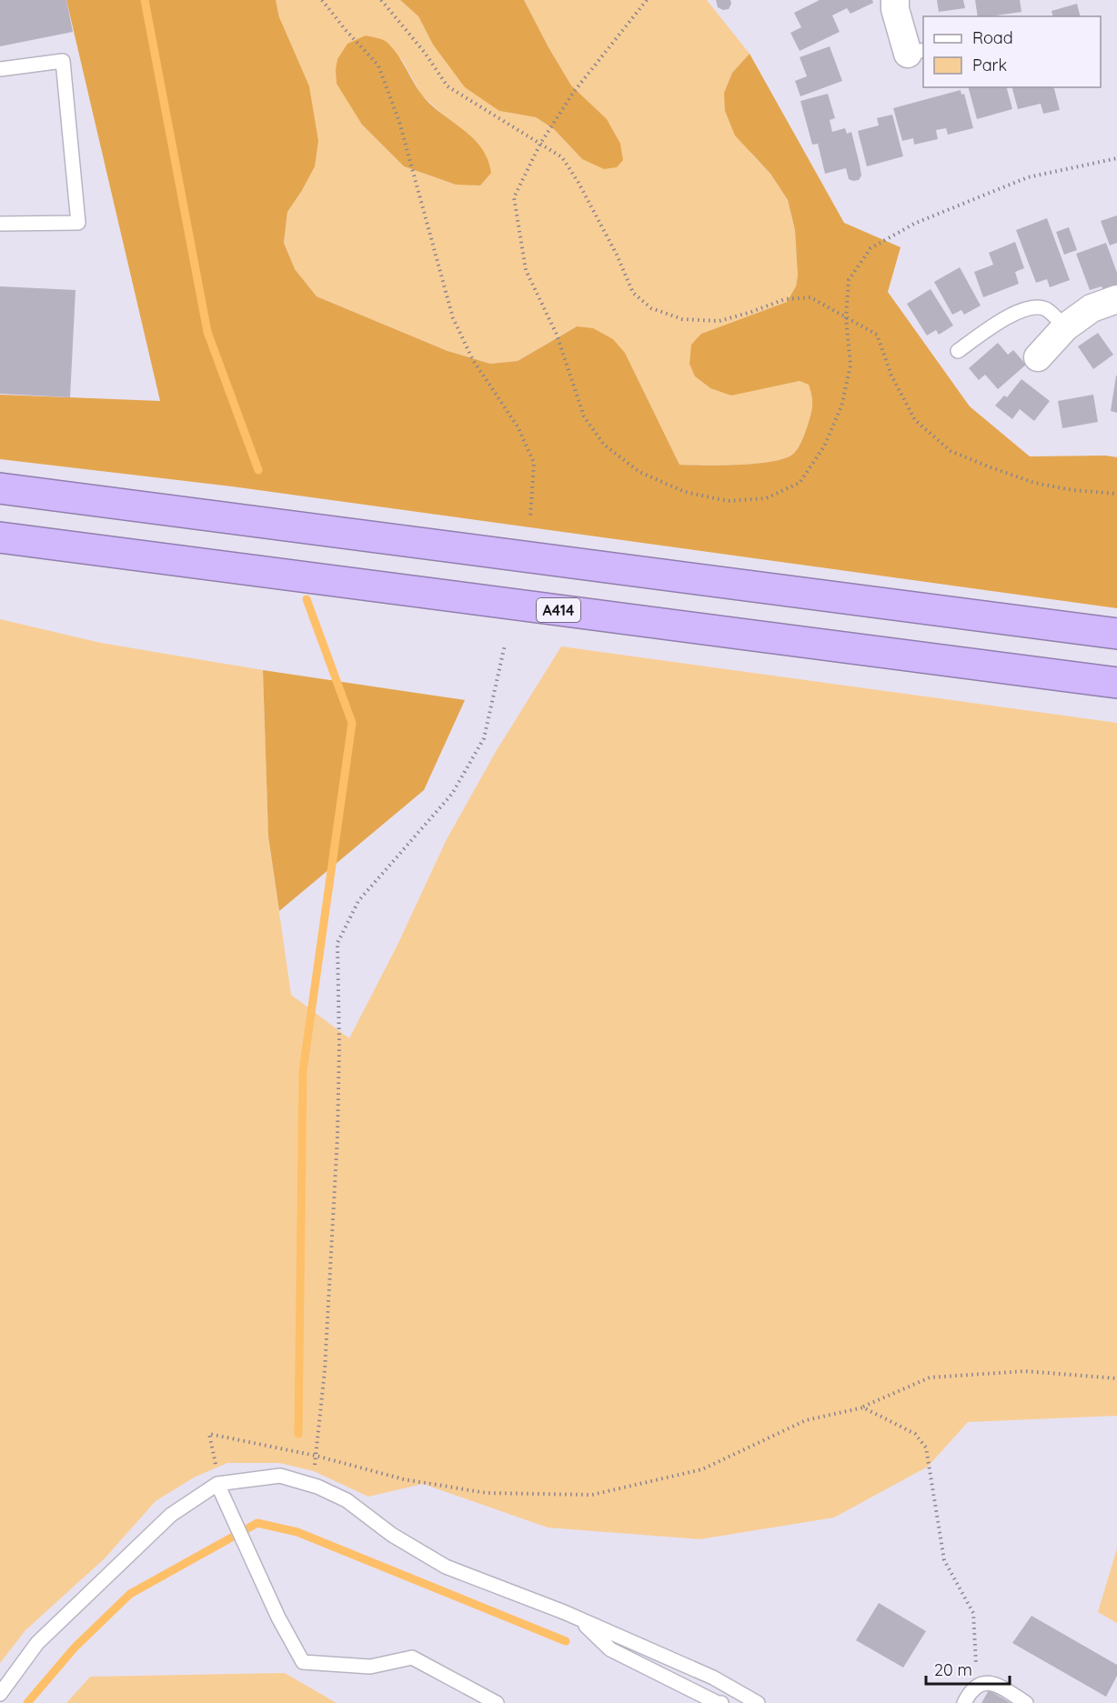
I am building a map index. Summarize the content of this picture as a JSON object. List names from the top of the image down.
{
  "streets": {
    "highway": ["A414"]
  },
  "legend": ["Road", "Park"],
  "scale_bar": "20 m"
}
